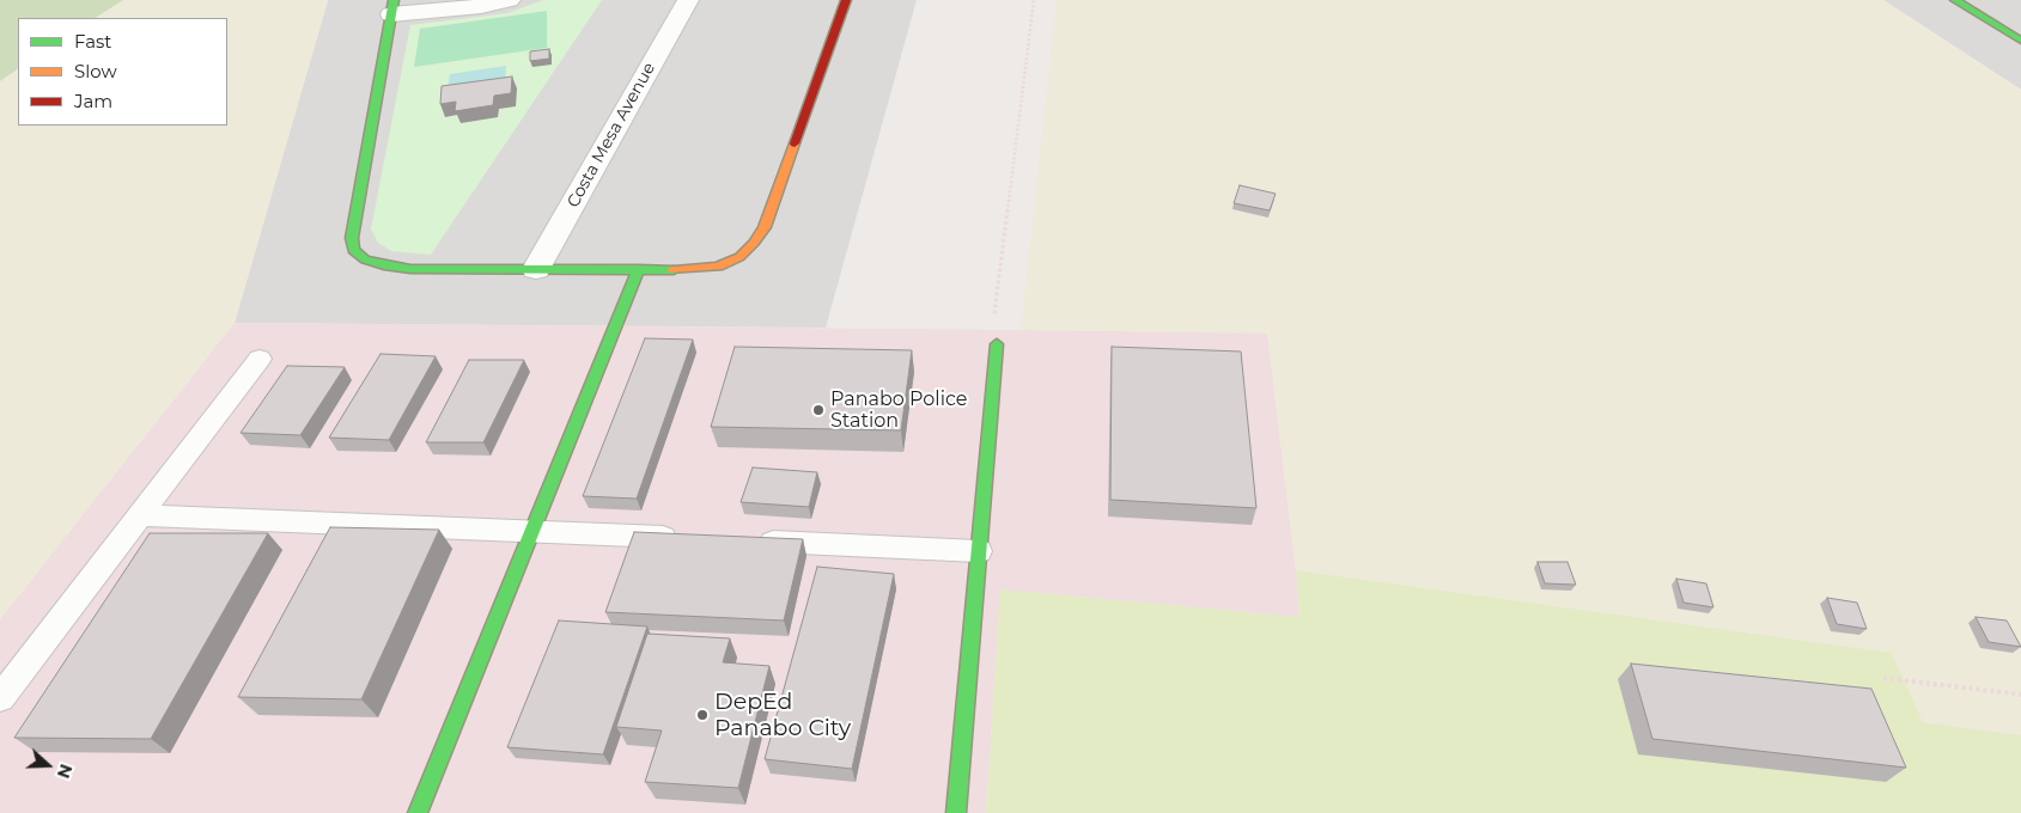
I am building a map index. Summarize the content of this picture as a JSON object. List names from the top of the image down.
{
  "streets": {
    "street": ["Costa Mesa Avenue"]
  },
  "places": ["Panabo Police Station", "DepEd Panabo City"],
  "legend": ["Fast", "Slow", "Jam"],
  "north": "right"
}
